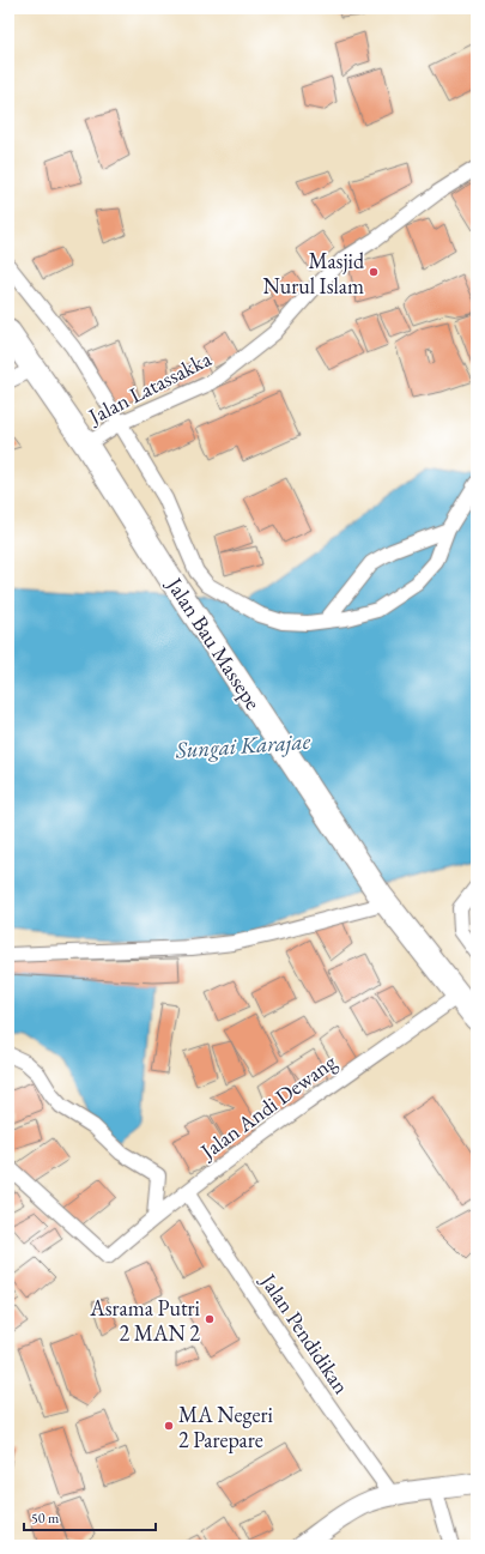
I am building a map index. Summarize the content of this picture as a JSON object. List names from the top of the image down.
{
  "streets": {
    "highway": ["Jalan Bau Massepe"],
    "street": ["Jalan Latassakka", "Jalan Andi Dewang", "Jalan Pendidikan"]
  },
  "crossings": [
    ["Jalan Latassakka", "Jalan Bau Massepe"],
    ["Jalan Bau Massepe", "Jalan Andi Dewang"],
    ["Jalan Andi Dewang", "Jalan Pendidikan"]
  ],
  "water": ["Sungai Karajae"],
  "places": ["Masjid Nurul Islam", "Asrama Putri 2 MAN 2", "MA Negeri 2 Parepare"],
  "scale_bar": "50 m"
}
